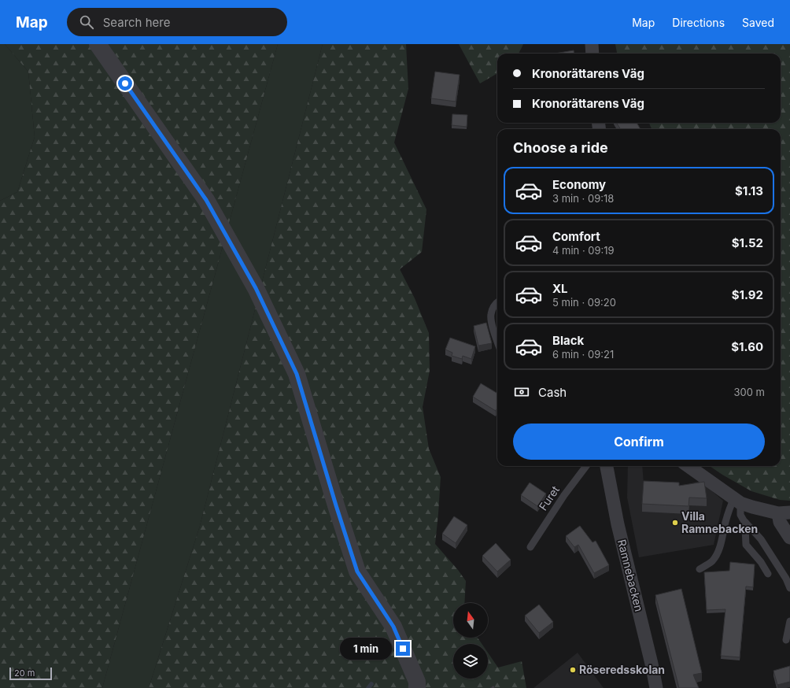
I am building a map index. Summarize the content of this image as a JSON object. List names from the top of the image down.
{
  "streets": {
    "street": ["Ramnebacken"],
    "lane": ["Furet"]
  },
  "places": ["Villa Ramnebacken", "Röseredsskolan"],
  "scale_bar": "20 m",
  "north": "top",
  "page": {
    "header": "Map",
    "search": "Search here",
    "nav": ["Map", "Directions", "Saved"],
    "banner": ["Kronorättarens Väg", "Kronorättarens Väg"],
    "heading": "Choose a ride",
    "list": [
      {
        "name": "Economy",
        "note": "3 min · 09:18",
        "value": "$1.13"
      },
      {
        "name": "Comfort",
        "note": "4 min · 09:19",
        "value": "$1.52"
      },
      {
        "name": "XL",
        "note": "5 min · 09:20",
        "value": "$1.92"
      },
      {
        "name": "Black",
        "note": "6 min · 09:21",
        "value": "$1.60"
      }
    ],
    "pay": ["Cash", "300 m"],
    "buttons": "Confirm",
    "bubble": "1 min",
    "scale": "20 m"
  }
}
